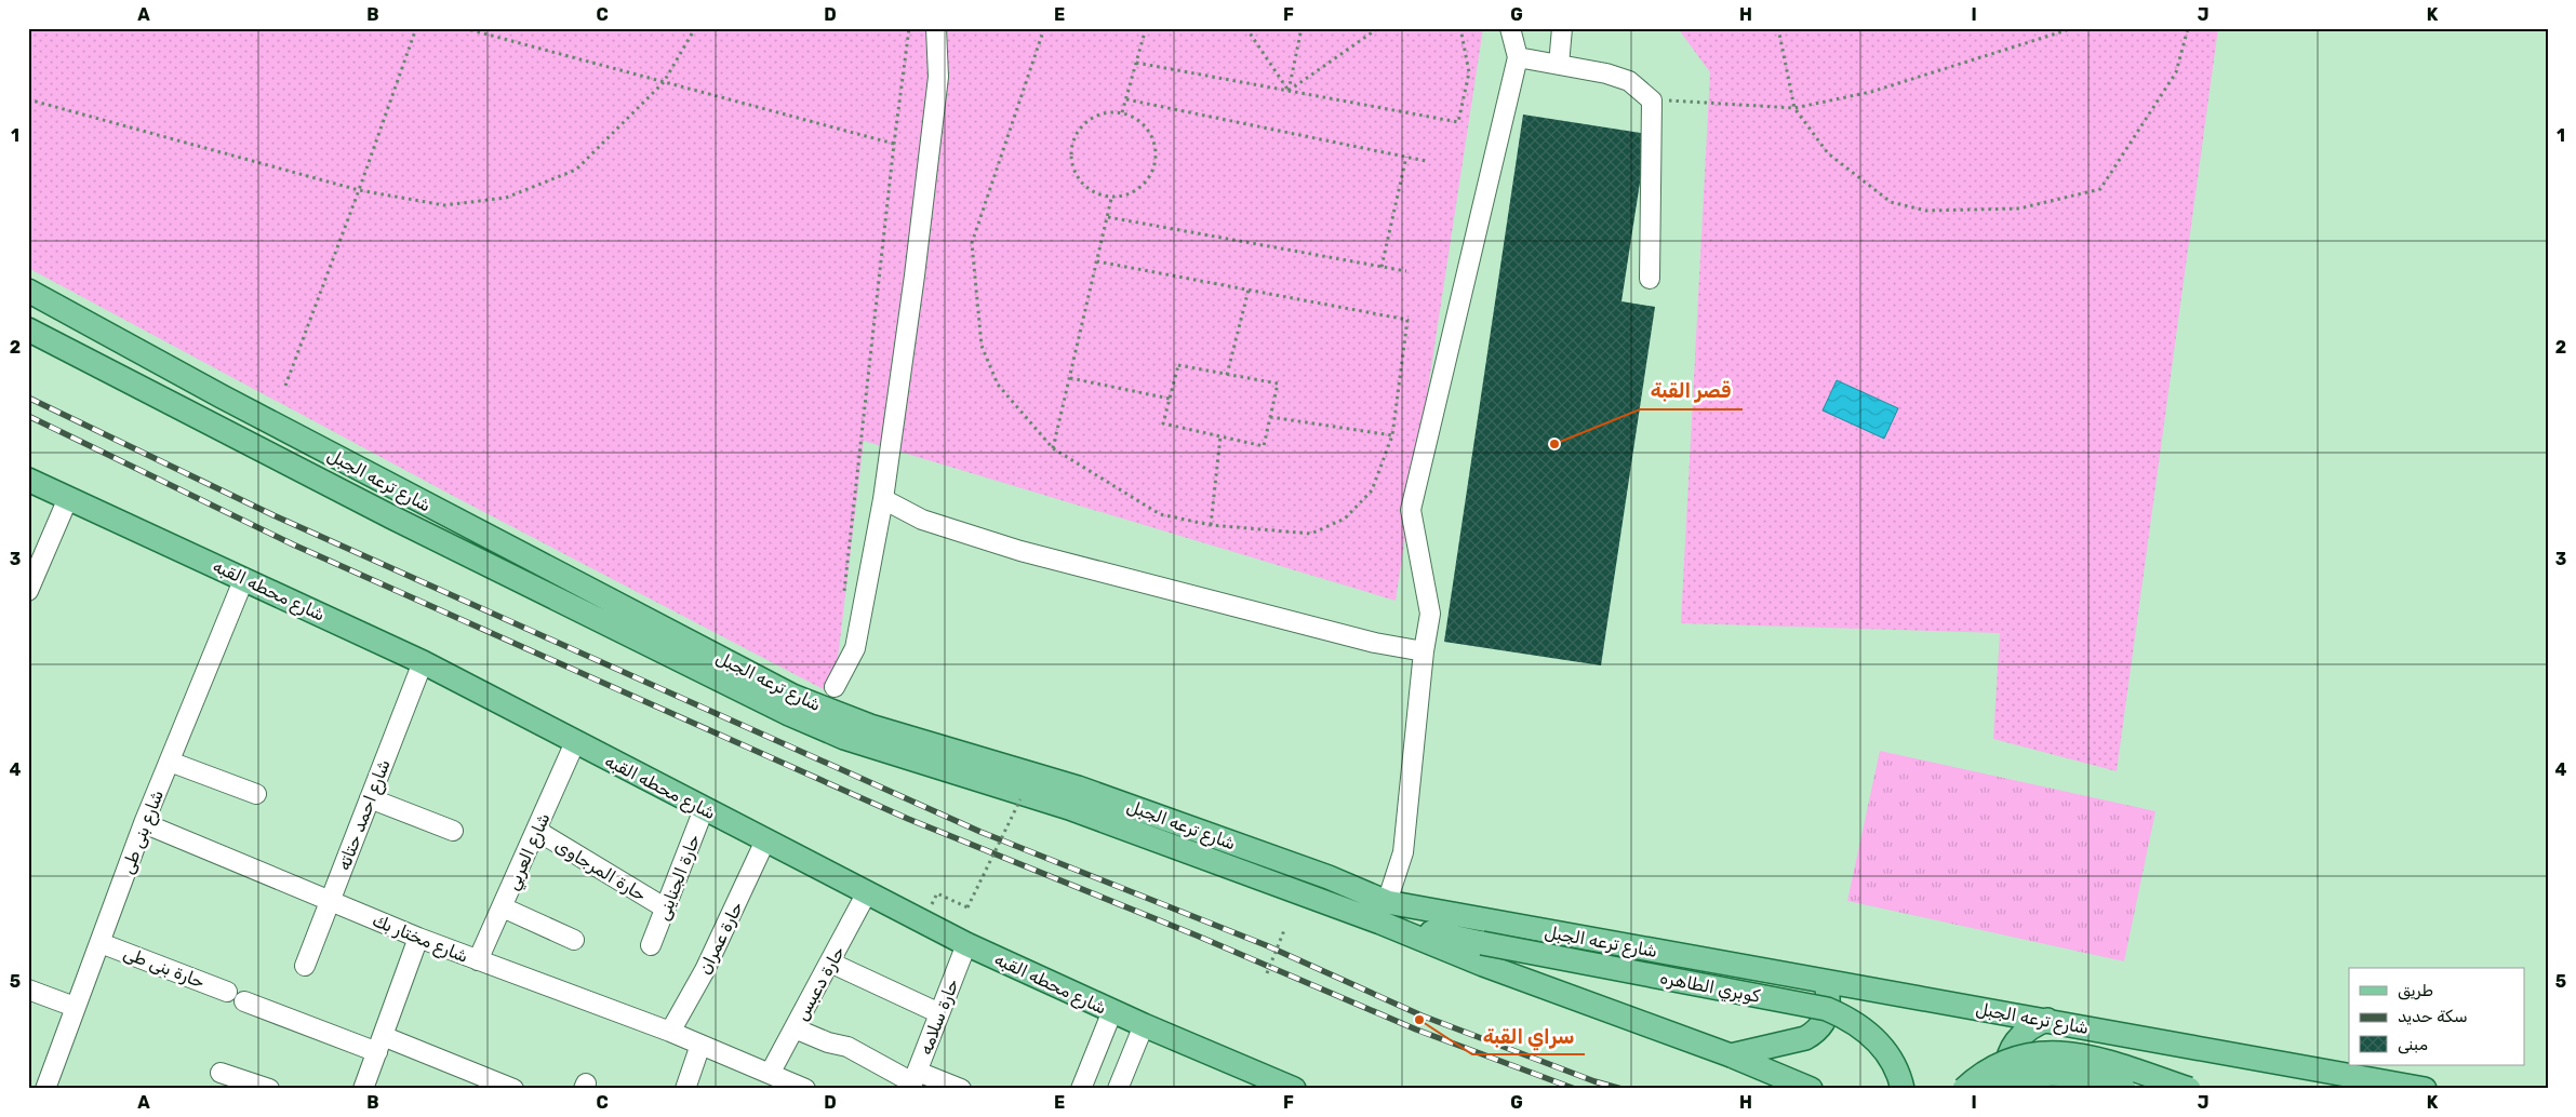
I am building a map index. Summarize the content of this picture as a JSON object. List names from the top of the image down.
{
  "streets": {
    "main road": ["شارع ترعه الجبل", "شارع محطه القبه", "كوبري الطاهره"],
    "street": [
      "شارع احمد حتاته",
      "شارع بنى طى",
      "شارع العربي",
      "حارة المرجاوى",
      "حارة الجناينى",
      "شارع مختار بك",
      "حارة عمران",
      "حارة بنى طى",
      "حارة دعبس",
      "حارة سلامه"
    ]
  },
  "crossings": [
    ["شارع ترعه الجبل", "كوبري الطاهره"],
    ["شارع محطه القبه", "شارع احمد حتاته"],
    ["شارع محطه القبه", "شارع بنى طى"],
    ["شارع محطه القبه", "شارع العربي"],
    ["شارع محطه القبه", "حارة الجناينى"],
    ["شارع محطه القبه", "حارة عمران"],
    ["شارع محطه القبه", "حارة دعبس"],
    ["شارع محطه القبه", "حارة سلامه"],
    ["شارع احمد حتاته", "شارع مختار بك"],
    ["شارع بنى طى", "شارع مختار بك"],
    ["شارع بنى طى", "حارة بنى طى"],
    ["شارع العربي", "حارة المرجاوى"],
    ["شارع العربي", "شارع مختار بك"],
    ["حارة المرجاوى", "حارة الجناينى"],
    ["شارع مختار بك", "حارة عمران"],
    ["شارع مختار بك", "حارة دعبس"]
  ],
  "places": ["قصر القبة", "سراي القبة"],
  "legend": ["طريق", "سكة حديد", "مبنى"],
  "grid": {
    "columns": [
      "A",
      "B",
      "C",
      "D",
      "E",
      "F",
      "G",
      "H",
      "I",
      "J",
      "K"
    ],
    "rows": [
      "1",
      "2",
      "3",
      "4",
      "5"
    ]
  }
}
